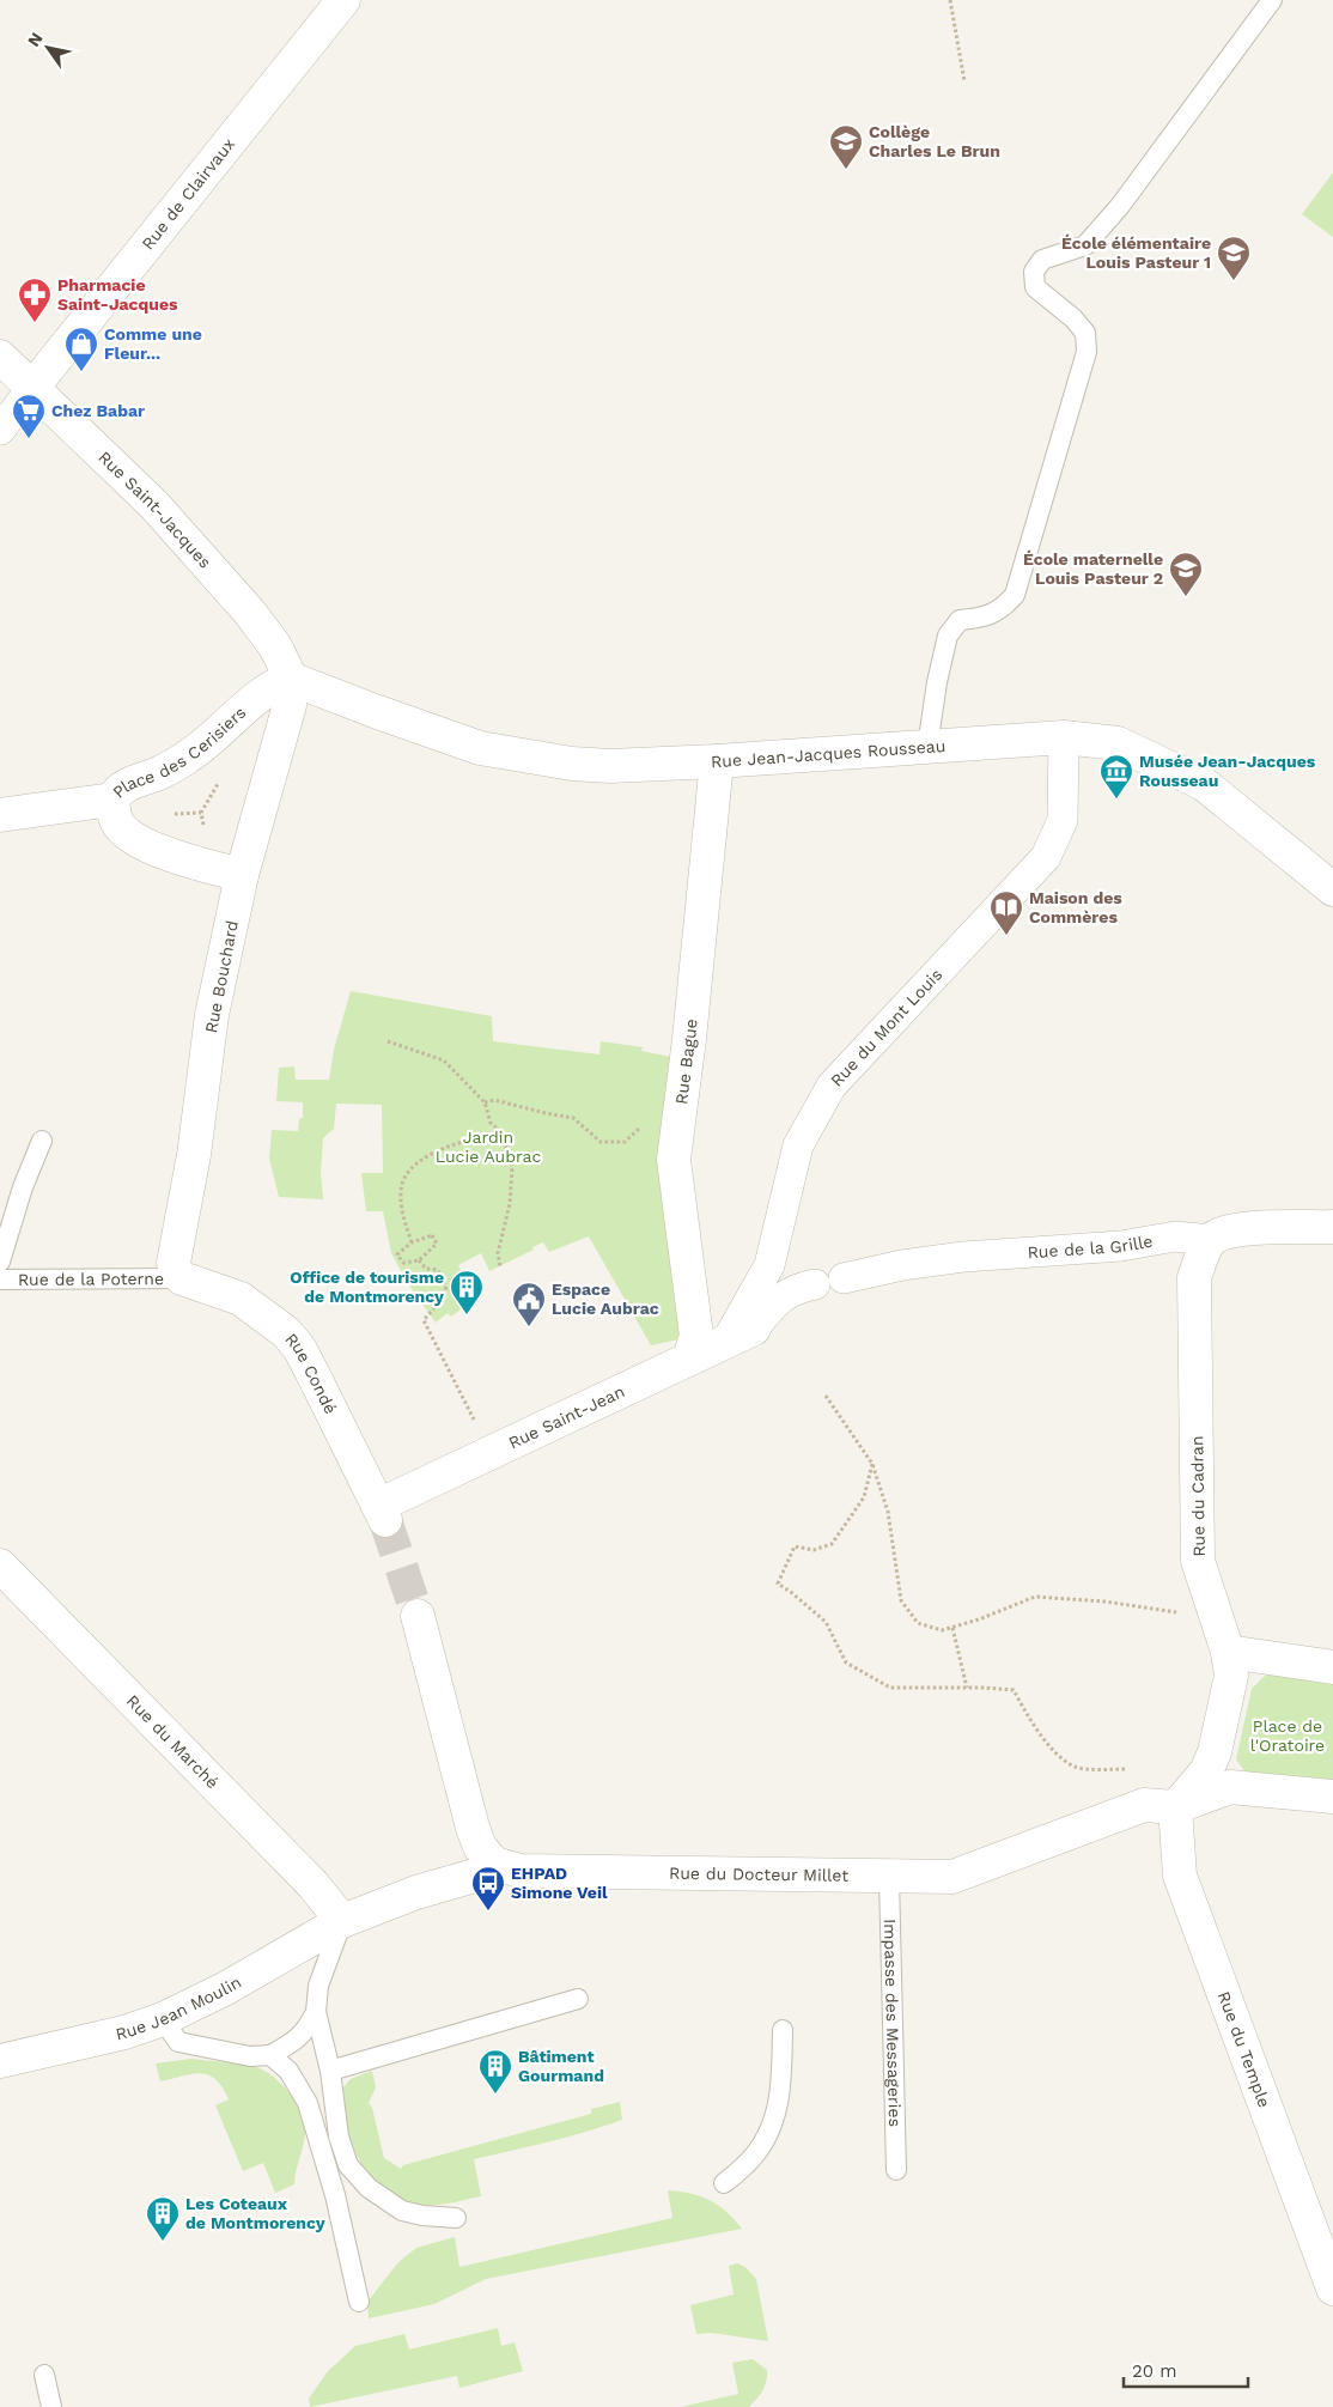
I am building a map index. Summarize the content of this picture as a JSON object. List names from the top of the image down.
{
  "streets": {
    "street": [
      "Rue de Clairvaux",
      "Rue Saint-Jacques",
      "Place des Cerisiers",
      "Rue Jean-Jacques Rousseau",
      "Rue Bouchard",
      "Rue du Mont Louis",
      "Rue Bague",
      "Rue de la Grille",
      "Rue Condé",
      "Rue Saint-Jean",
      "Rue du Cadran",
      "Rue du Marché",
      "Rue du Docteur Millet",
      "Rue Jean Moulin",
      "Rue du Temple"
    ],
    "lane": ["Rue de la Poterne", "Impasse des Messageries"]
  },
  "crossings": [
    ["Rue de Clairvaux", "Rue Saint-Jacques"],
    ["Rue Saint-Jacques", "Place des Cerisiers"],
    ["Rue Saint-Jacques", "Rue Jean-Jacques Rousseau"],
    ["Rue Saint-Jacques", "Rue Bouchard"],
    ["Place des Cerisiers", "Rue Jean-Jacques Rousseau"],
    ["Place des Cerisiers", "Rue Bouchard"],
    ["Rue Jean-Jacques Rousseau", "Rue Bouchard"],
    ["Rue Jean-Jacques Rousseau", "Rue du Mont Louis"],
    ["Rue Jean-Jacques Rousseau", "Rue Bague"],
    ["Rue Bouchard", "Rue de la Poterne"],
    ["Rue Bouchard", "Rue Condé"],
    ["Rue du Mont Louis", "Rue Saint-Jean"],
    ["Rue Bague", "Rue Saint-Jean"],
    ["Rue de la Grille", "Rue du Cadran"],
    ["Rue de la Poterne", "Rue Condé"],
    ["Rue Condé", "Rue Saint-Jean"],
    ["Rue du Cadran", "Rue du Docteur Millet"],
    ["Rue du Cadran", "Rue du Temple"],
    ["Rue du Marché", "Rue Jean Moulin"],
    ["Rue du Docteur Millet", "Impasse des Messageries"],
    ["Rue du Docteur Millet", "Rue du Temple"]
  ],
  "parks": ["Jardin Lucie Aubrac", "Place de l'Oratoire"],
  "places": {
    "school or university": ["Collège Charles Le Brun", "École élémentaire Louis Pasteur 1", "École maternelle Louis Pasteur 2"],
    "pharmacy": ["Pharmacie Saint-Jacques"],
    "shop": ["Comme une Fleur..."],
    "supermarket": ["Chez Babar"],
    "museum": ["Musée Jean-Jacques Rousseau"],
    "library": ["Maison des Commères"],
    "building": ["Office de tourisme de Montmorency", "Bâtiment Gourmand", "Les Coteaux de Montmorency"],
    "public building": ["Espace Lucie Aubrac"],
    "bus stop": ["EHPAD Simone Veil"]
  },
  "scale_bar": "20 m",
  "north": "top left"
}
